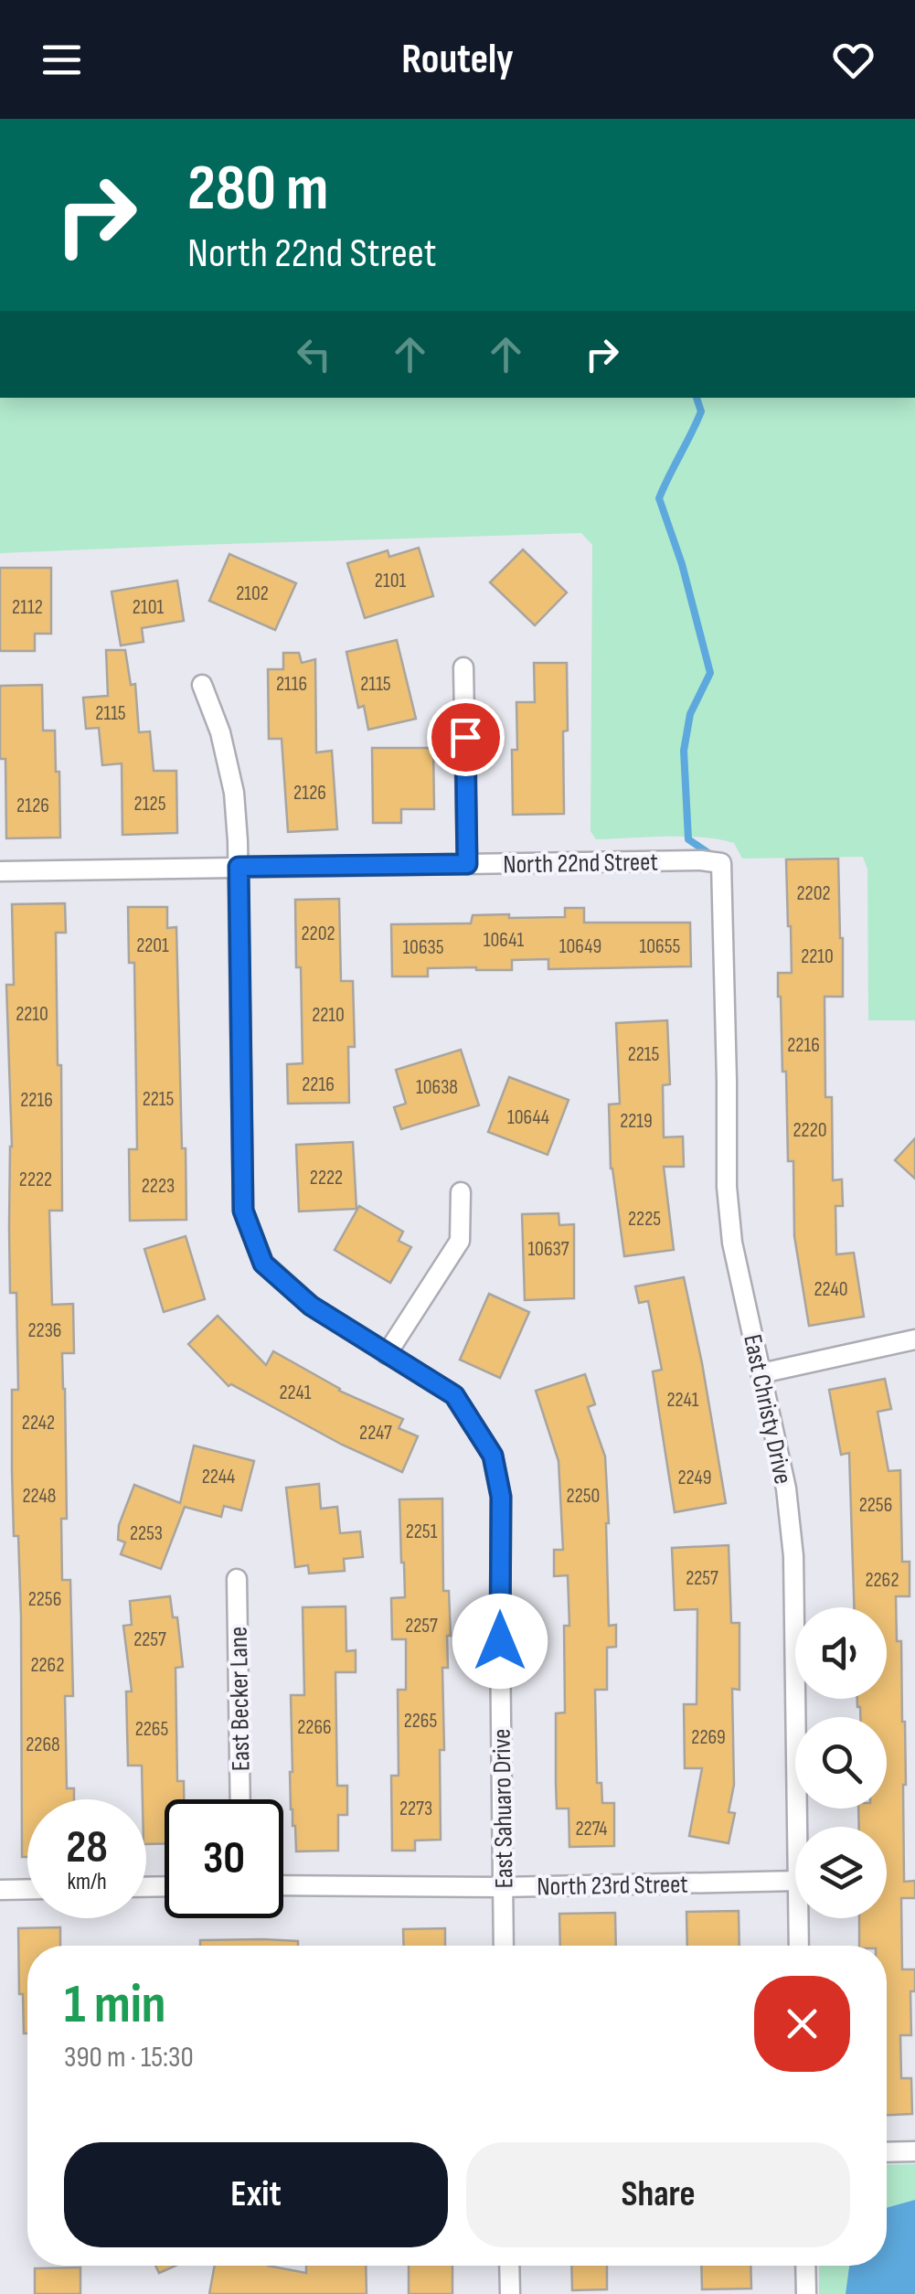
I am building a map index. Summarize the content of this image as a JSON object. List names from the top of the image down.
{
  "streets": {
    "street": [
      "North 22nd Street",
      "East Christy Drive",
      "East Becker Lane",
      "East Sahuaro Drive",
      "North 23rd Street"
    ]
  },
  "crossings": [
    ["North 22nd Street", "East Christy Drive"],
    ["North 22nd Street", "East Sahuaro Drive"],
    ["East Sahuaro Drive", "North 23rd Street"]
  ],
  "house_numbers": [
    "2101",
    "2102",
    "2112",
    "2101",
    "2116",
    "2115",
    "2115",
    "2126",
    "2125",
    "2126",
    "2202",
    "2202",
    "10641",
    "2201",
    "10649",
    "10655",
    "10635",
    "2210",
    "2210",
    "2210",
    "2216",
    "2215",
    "2216",
    "10638",
    "2215",
    "2216",
    "10644",
    "2219",
    "2220",
    "2222",
    "2222",
    "2223",
    "2225",
    "10637",
    "2240",
    "2236",
    "2241",
    "2241",
    "2242",
    "2247",
    "2244",
    "2249",
    "2248",
    "2250",
    "2256",
    "2251",
    "2253",
    "2257",
    "2262",
    "2256",
    "2257",
    "2257",
    "2262",
    "2265",
    "2266",
    "2265",
    "2269",
    "2268",
    "2273",
    "2274"
  ],
  "page": {
    "header": "Routely",
    "turn": ["280 m", "North 22nd Street"],
    "speed": "28 km/h",
    "limit": "30",
    "heading": ["1 min", "390 m · 15:30"],
    "buttons": ["Exit", "Share"]
  }
}
